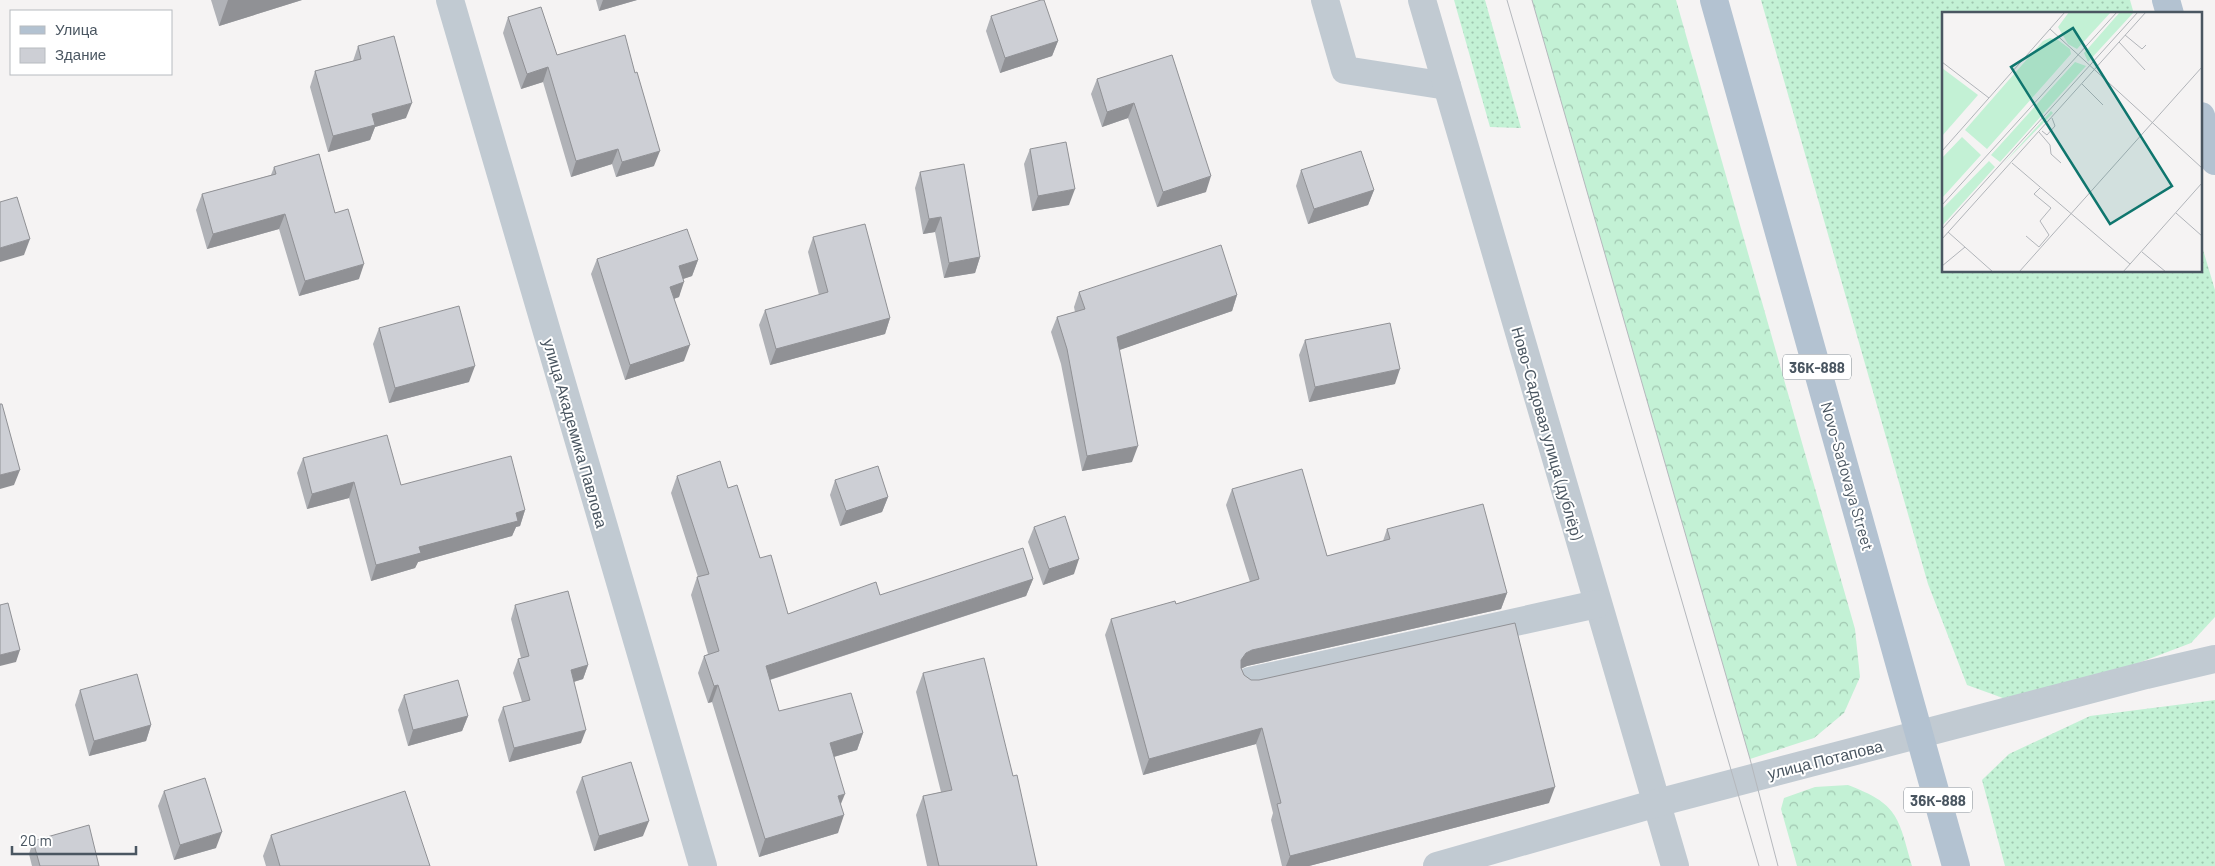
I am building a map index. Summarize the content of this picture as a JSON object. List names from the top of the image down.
{
  "streets": {
    "main road": ["36К-888", "Novo-Sadovaya Street"],
    "street": ["улица Академика Павлова", "Ново-Садовая улица (дублёр)", "улица Потапова"]
  },
  "crossings": [
    ["Ново-Садовая улица (дублёр)", "улица Потапова"],
    ["Novo-Sadovaya Street", "улица Потапова"]
  ],
  "legend": ["Улица", "Здание"],
  "scale_bar": "20 m"
}
